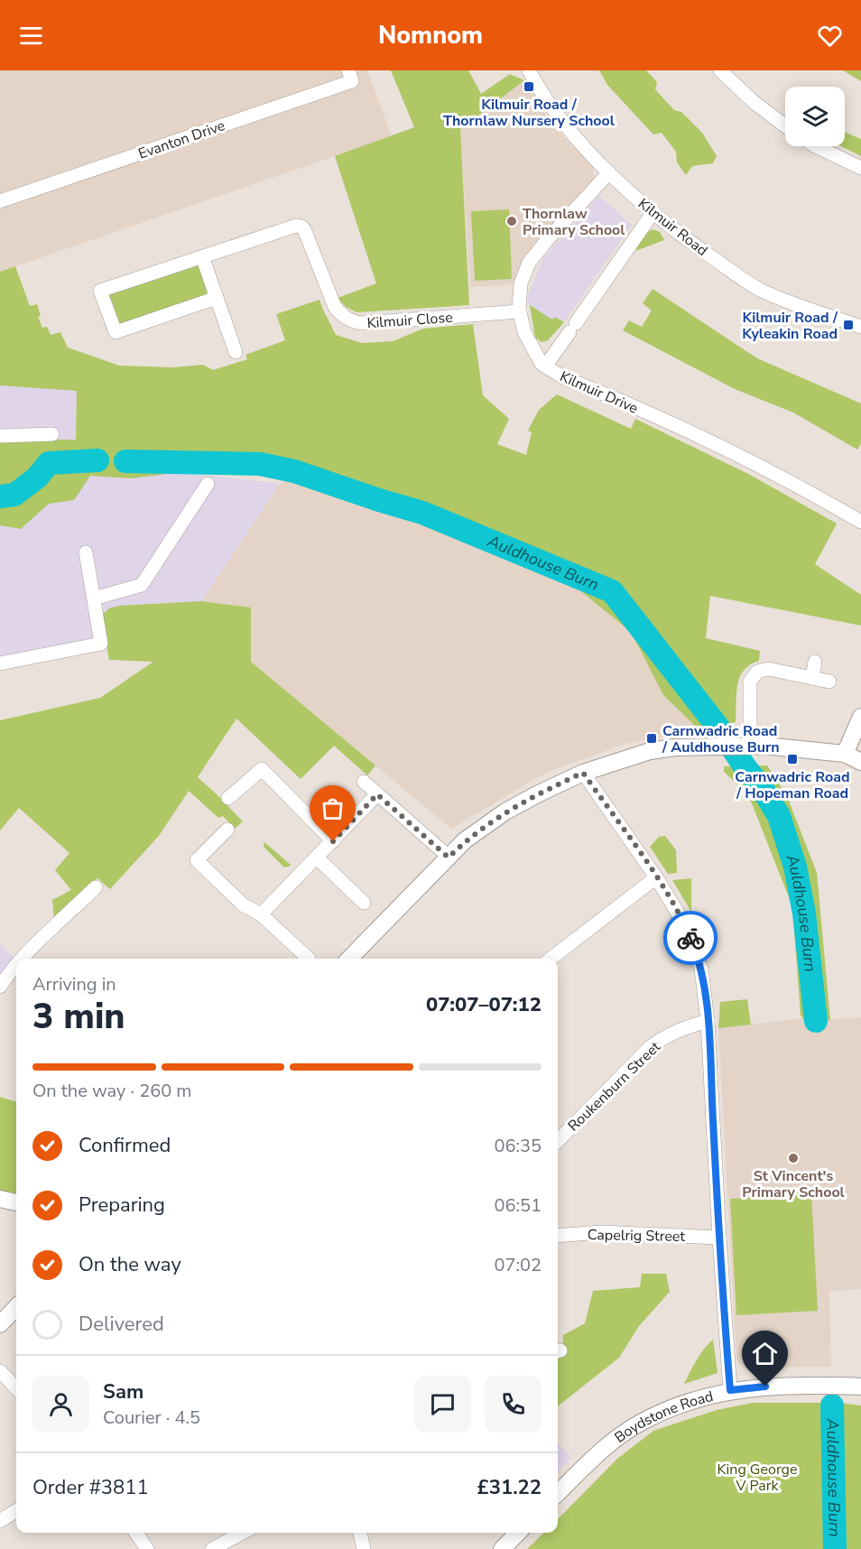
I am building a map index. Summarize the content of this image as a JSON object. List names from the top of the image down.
{
  "streets": {
    "street": [
      "Evanton Drive",
      "Kilmuir Road",
      "Kilmuir Close",
      "Kilmuir Drive",
      "Roukenburn Street",
      "Capelrig Street",
      "Boydstone Road"
    ]
  },
  "crossings": [
    ["Kilmuir Road", "Kilmuir Drive"],
    ["Kilmuir Close", "Kilmuir Drive"]
  ],
  "water": ["Auldhouse Burn"],
  "parks": ["King George V Park"],
  "places": {
    "transit": [
      "Kilmuir Road / Thornlaw Nursery School",
      "Kilmuir Road / Kyleakin Road",
      "Carnwadric Road / Auldhouse Burn",
      "Carnwadric Road / Hopeman Road"
    ],
    "other": ["Thornlaw Primary School", "St Vincent's Primary School"]
  },
  "page": {
    "header": "Nomnom",
    "heading": ["3 min", "Arriving in", "07:07–07:12"],
    "panel": [
      "Sam",
      "Courier · 4.5",
      "Order #3811",
      "£31.22"
    ],
    "bar": "On the way · 260 m",
    "list": [
      ["Confirmed", "06:35"],
      ["Preparing", "06:51"],
      ["On the way", "07:02"],
      "Delivered"
    ]
  }
}
